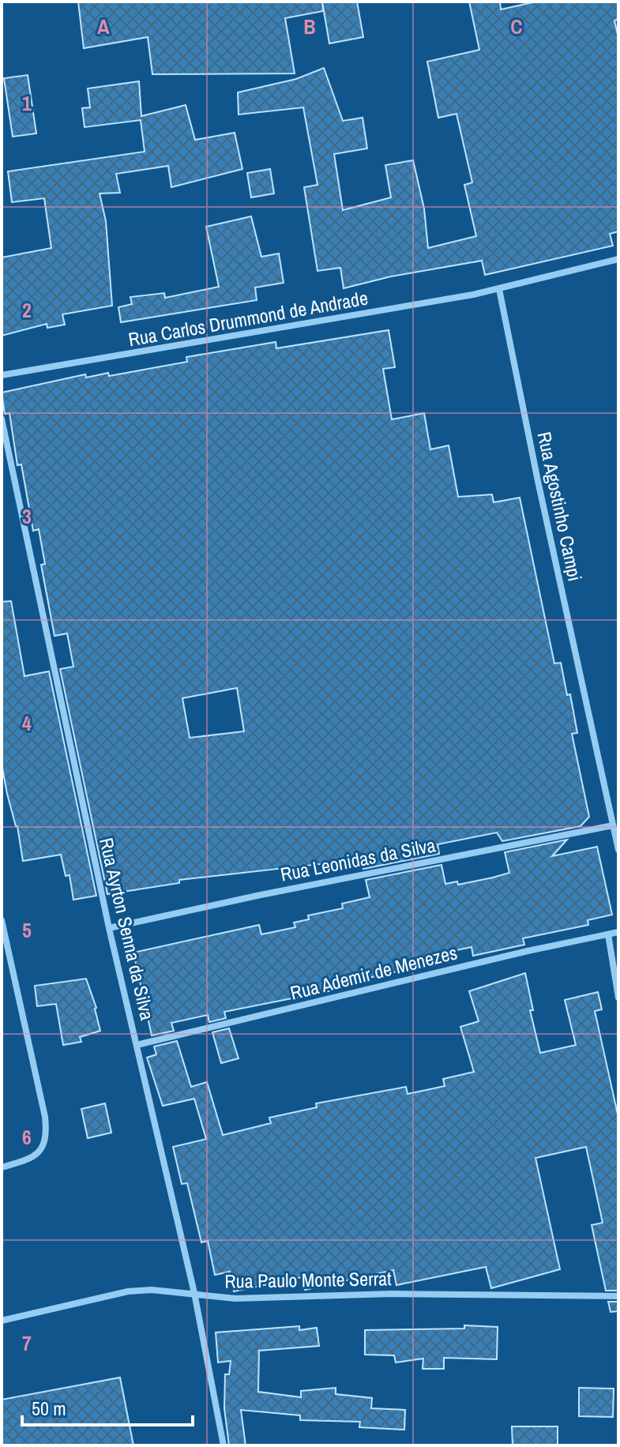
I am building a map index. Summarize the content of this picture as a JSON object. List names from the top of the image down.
{
  "streets": {
    "street": [
      "Rua Carlos Drummond de Andrade",
      "Rua Agostinho Campi",
      "Rua Leonidas da Silva",
      "Rua Ayrton Senna da Silva",
      "Rua Ademir de Menezes",
      "Rua Paulo Monte Serrat"
    ]
  },
  "crossings": [
    ["Rua Carlos Drummond de Andrade", "Rua Agostinho Campi"],
    ["Rua Agostinho Campi", "Rua Leonidas da Silva"],
    ["Rua Leonidas da Silva", "Rua Ayrton Senna da Silva"],
    ["Rua Ayrton Senna da Silva", "Rua Ademir de Menezes"],
    ["Rua Ayrton Senna da Silva", "Rua Paulo Monte Serrat"]
  ],
  "scale_bar": "50 m",
  "grid": {
    "columns": ["A", "B", "C"],
    "rows": [
      "1",
      "2",
      "3",
      "4",
      "5",
      "6",
      "7"
    ]
  }
}
